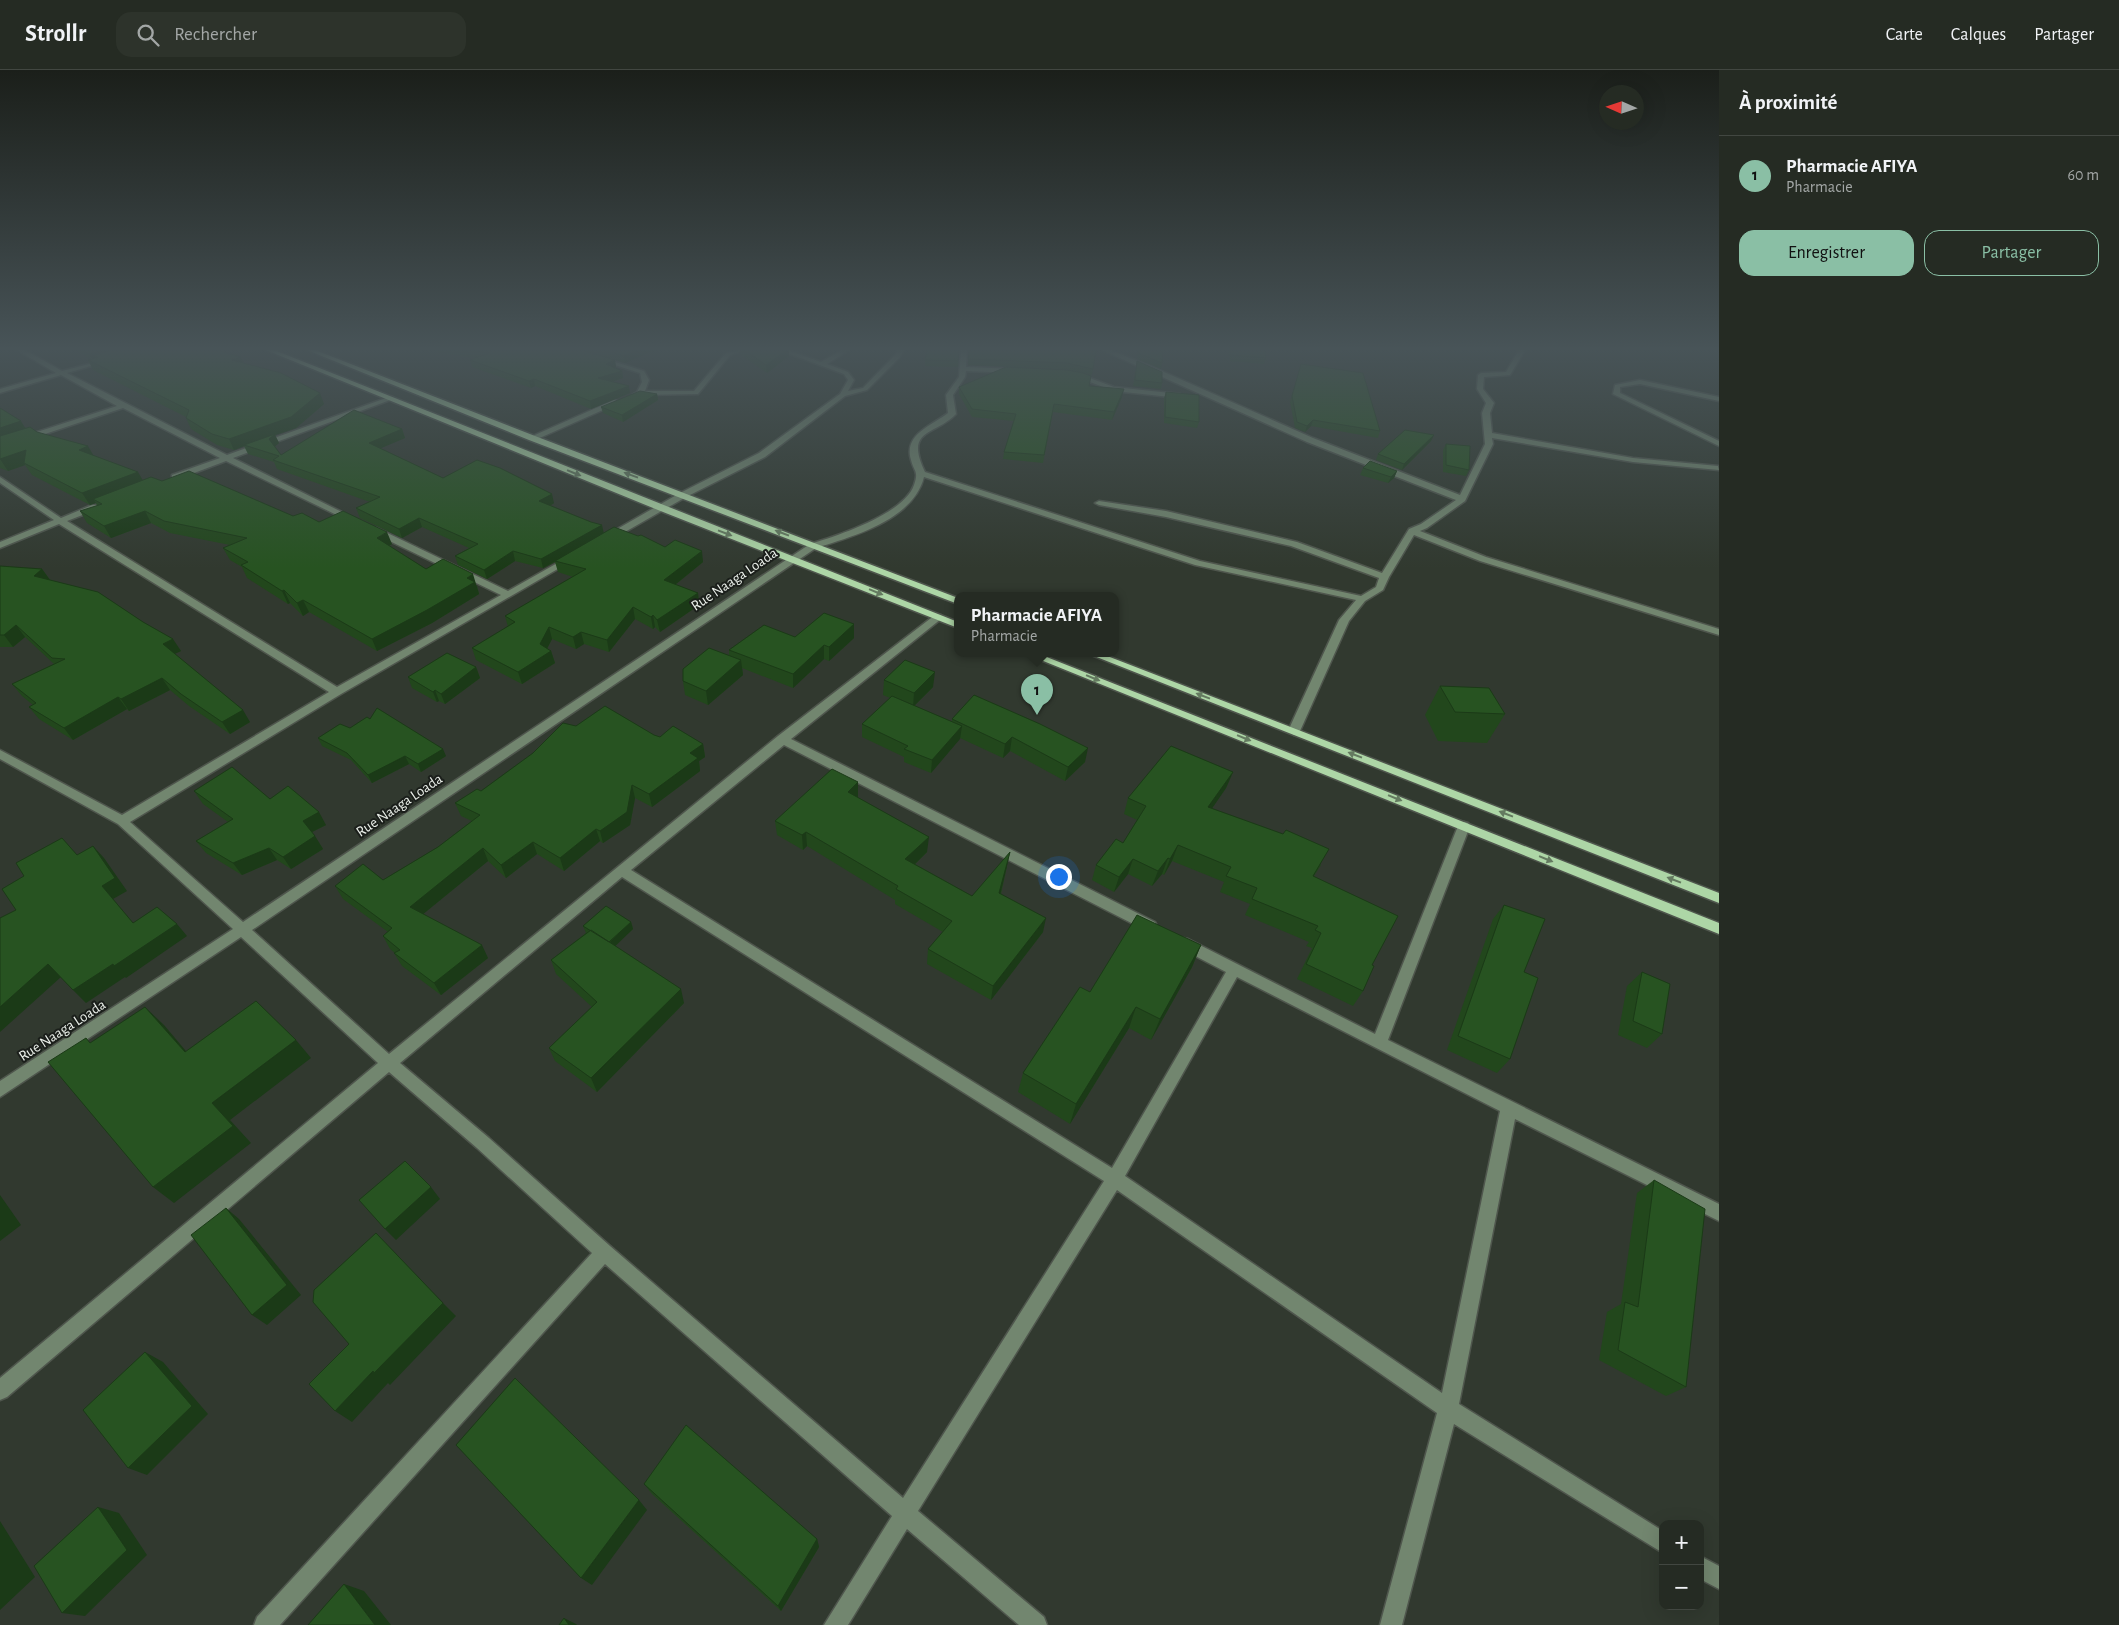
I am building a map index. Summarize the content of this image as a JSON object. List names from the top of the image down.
{
  "streets": {
    "street": ["Rue Naaga Loada"]
  },
  "north": "left",
  "page": {
    "header": "Strollr",
    "search": "Rechercher",
    "nav": ["Carte", "Calques", "Partager"],
    "heading": "À proximité",
    "list": [
      {
        "mark": "1",
        "name": "Pharmacie AFIYA",
        "note": "Pharmacie",
        "value": "60 m"
      }
    ],
    "buttons": ["Enregistrer", "Partager"],
    "popup": ["Pharmacie AFIYA", "Pharmacie"],
    "pins": "1",
    "map_buttons": ["+", "−"]
  }
}
